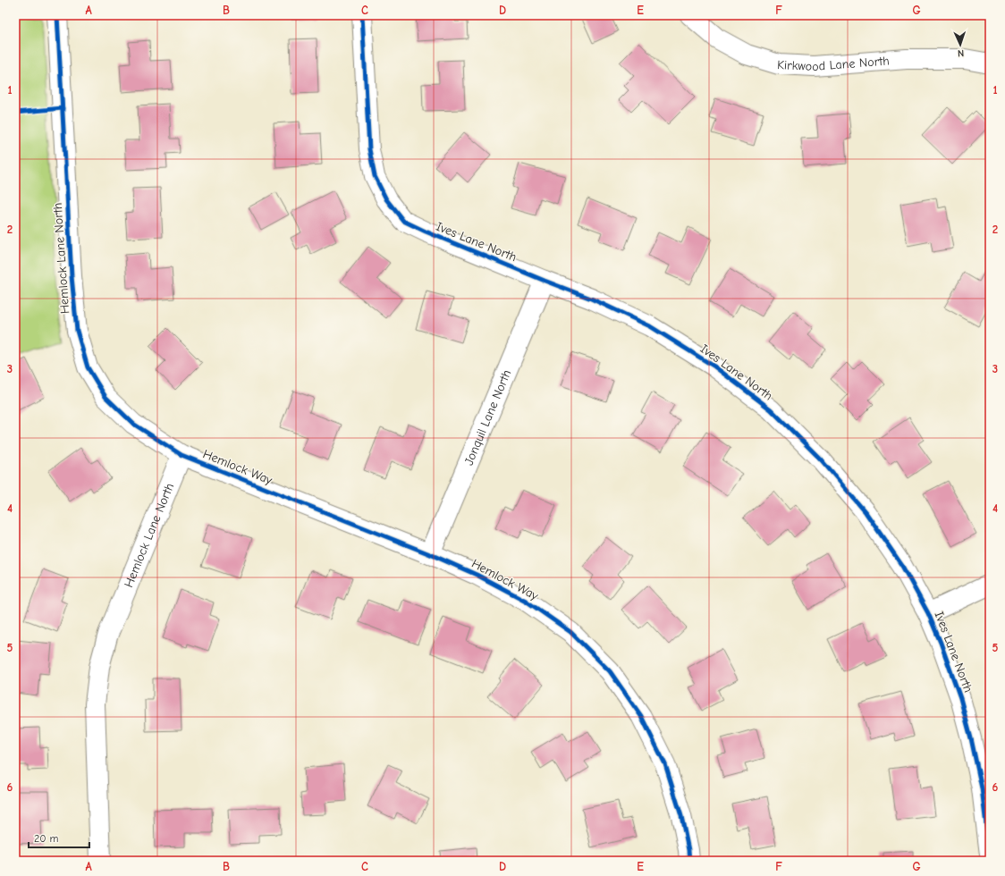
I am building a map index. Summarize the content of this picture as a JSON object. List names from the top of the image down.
{
  "streets": {
    "street": [
      "Kirkwood Lane North",
      "Ives Lane North",
      "Hemlock Lane North",
      "Jonquil Lane North",
      "Hemlock Way"
    ]
  },
  "crossings": [
    ["Ives Lane North", "Jonquil Lane North"],
    ["Hemlock Lane North", "Hemlock Way"],
    ["Jonquil Lane North", "Hemlock Way"]
  ],
  "scale_bar": "20 m",
  "north": "bottom",
  "grid": {
    "columns": [
      "A",
      "B",
      "C",
      "D",
      "E",
      "F",
      "G"
    ],
    "rows": [
      "1",
      "2",
      "3",
      "4",
      "5",
      "6"
    ]
  }
}
